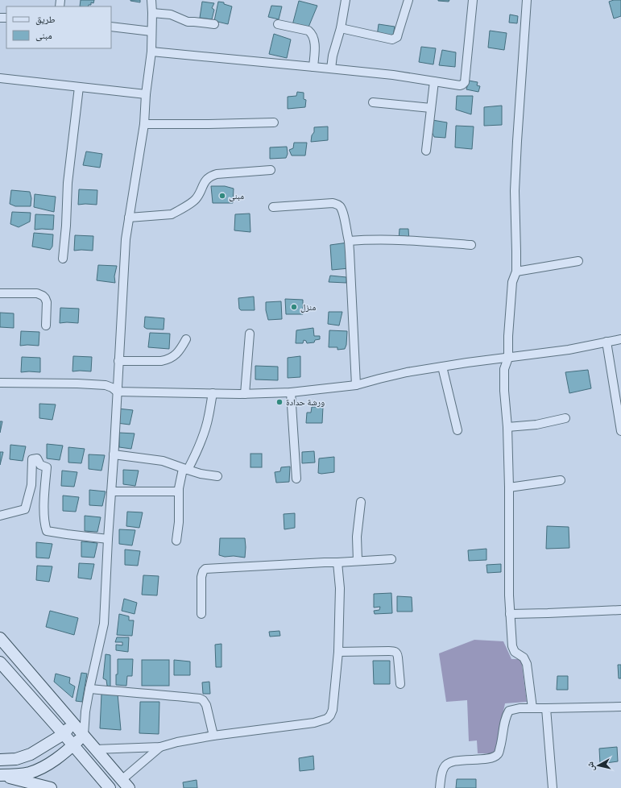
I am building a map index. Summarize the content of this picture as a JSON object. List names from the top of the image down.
{
  "places": ["مبنى", "منزل", "ورشة حدادة"],
  "legend": ["طريق", "مبنى"],
  "north": "left"
}
